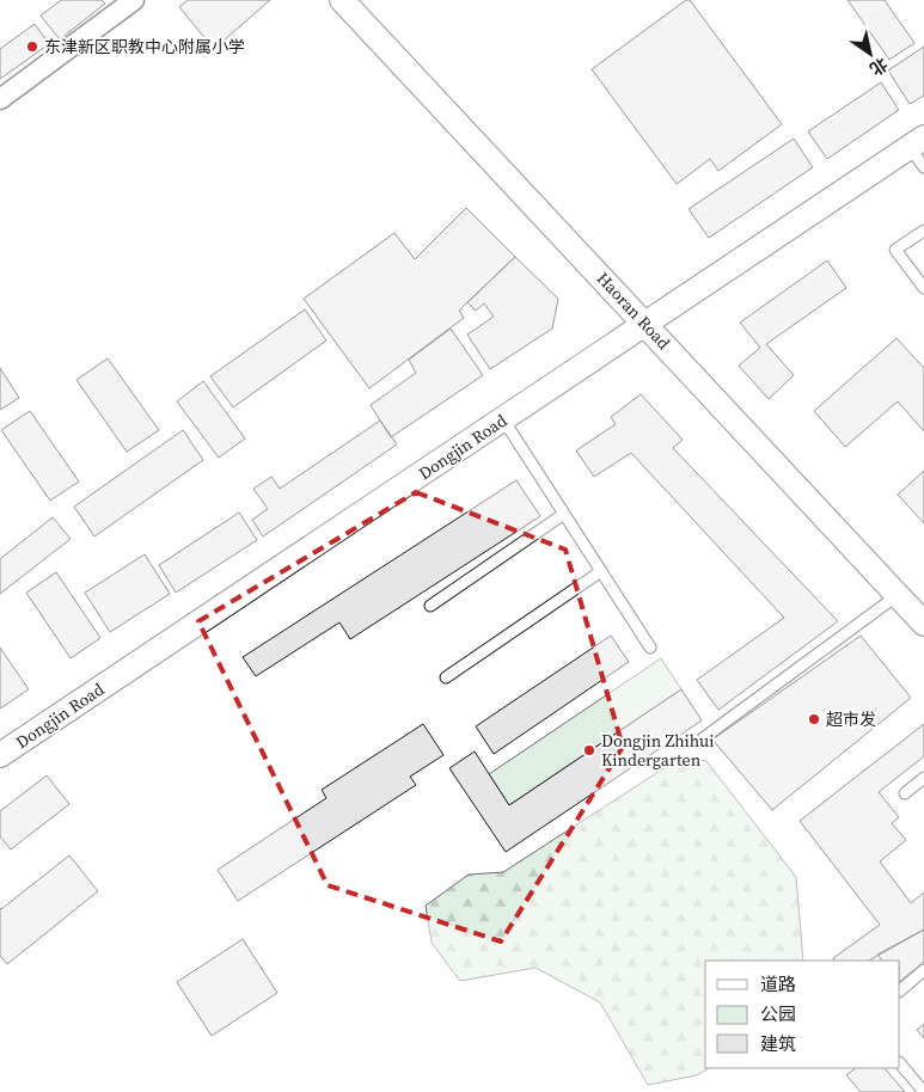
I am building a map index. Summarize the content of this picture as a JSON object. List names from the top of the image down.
{
  "streets": {
    "street": ["Haoran Road", "Dongjin Road"]
  },
  "crossings": [
    ["Haoran Road", "Dongjin Road"]
  ],
  "places": ["东津新区职教中心附属小学", "超市发", "Dongjin Zhihui Kindergarten"],
  "legend": ["道路", "公园", "建筑"],
  "north": "bottom right"
}
